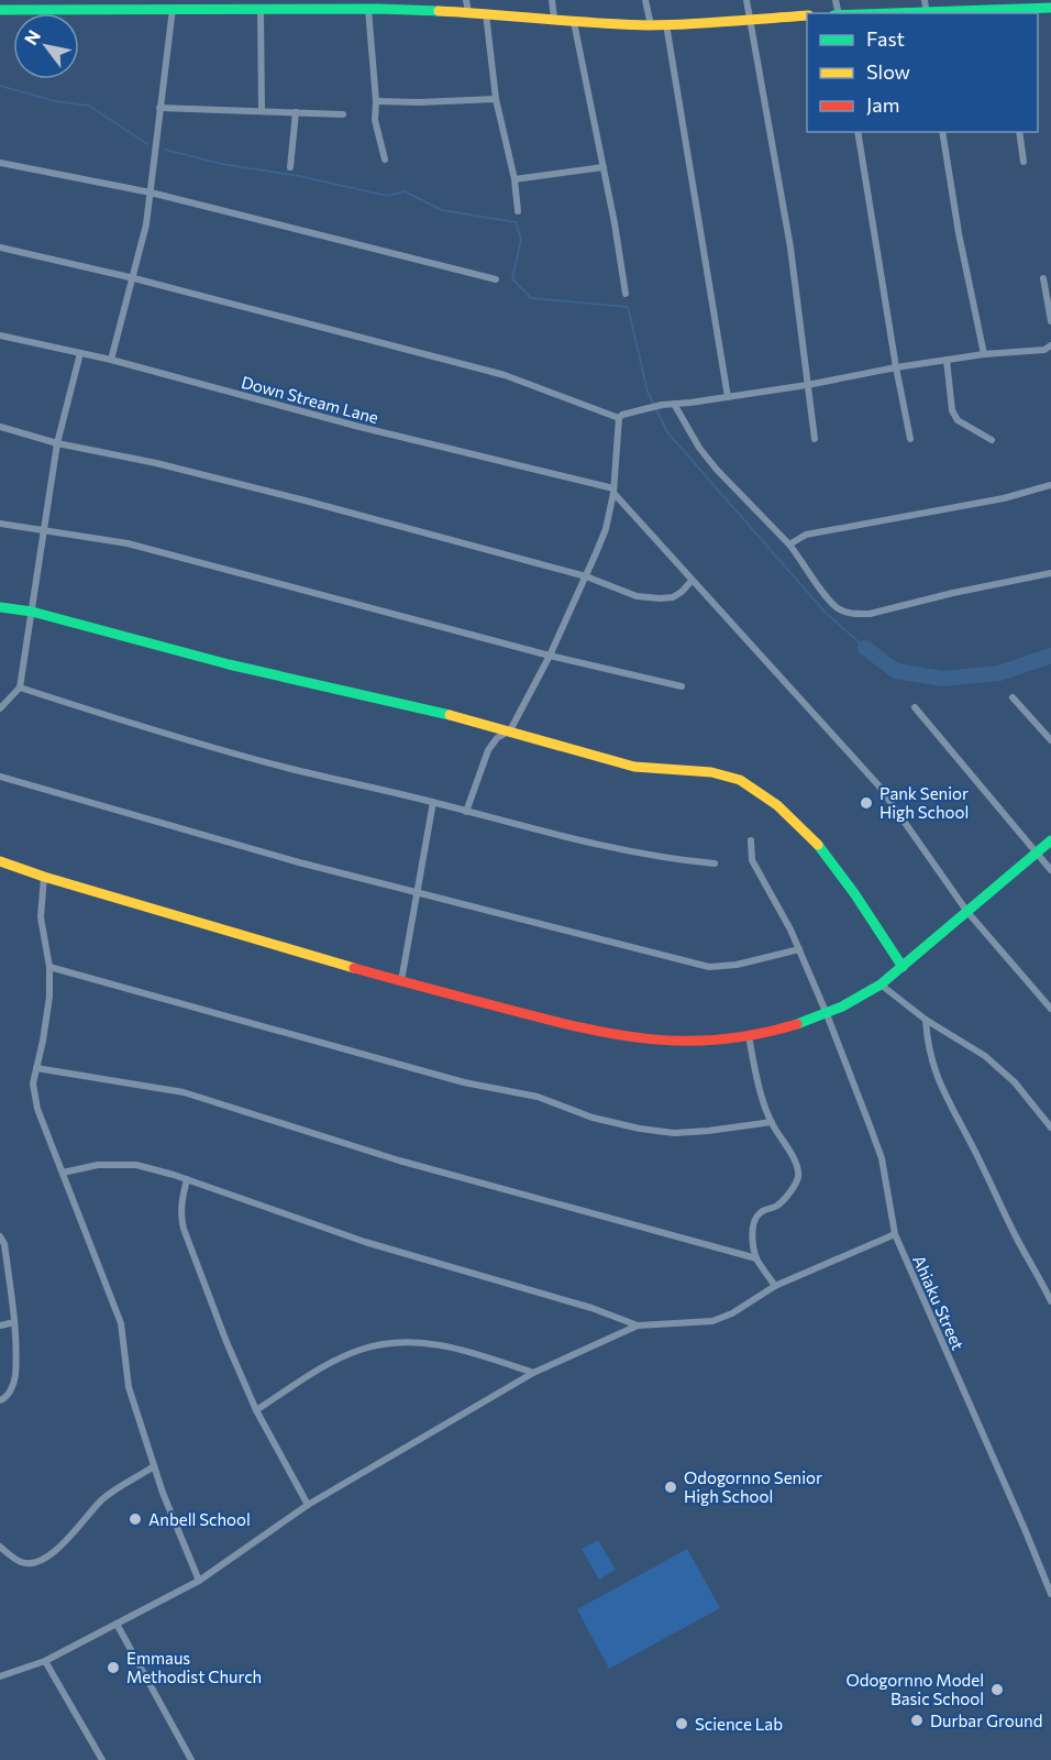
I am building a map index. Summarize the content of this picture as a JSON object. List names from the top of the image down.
{
  "streets": {
    "street": ["Down Stream Lane", "Ahiaku Street"]
  },
  "places": [
    "Pank Senior High School",
    "Odogornno Senior High School",
    "Anbell School",
    "Emmaus Methodist Church",
    "Odogornno Model Basic School",
    "Durbar Ground",
    "Science Lab"
  ],
  "legend": ["Fast", "Slow", "Jam"],
  "north": "top left"
}
